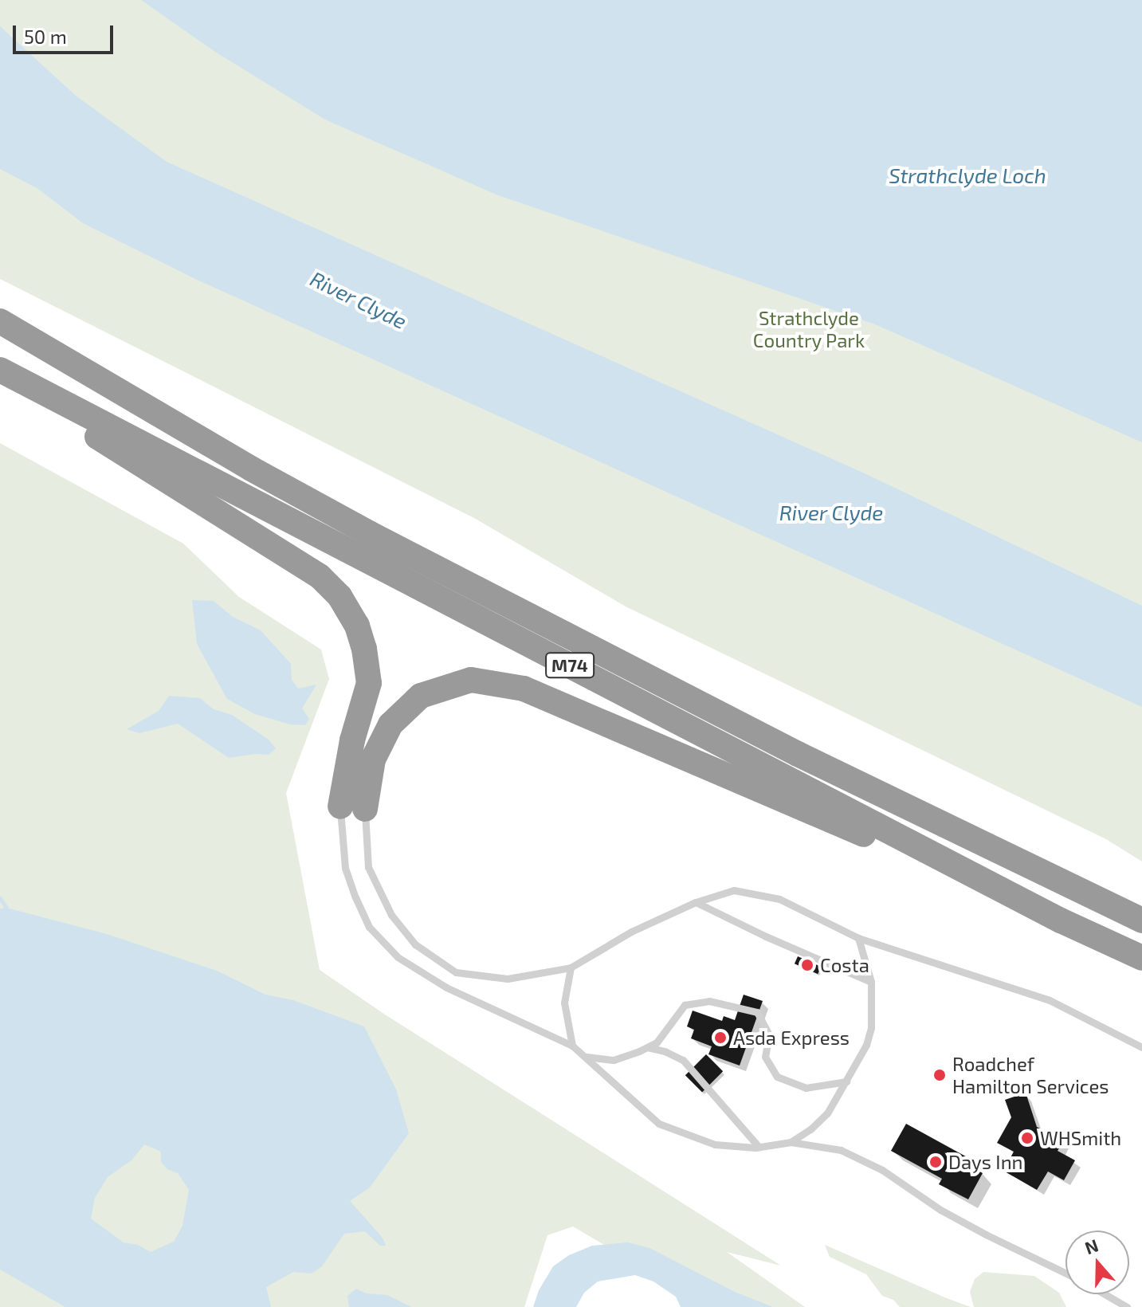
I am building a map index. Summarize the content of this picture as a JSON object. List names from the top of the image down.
{
  "streets": {
    "highway": ["M74"]
  },
  "water": ["Strathclyde Loch", "River Clyde"],
  "parks": ["Strathclyde Country Park"],
  "places": [
    "Costa",
    "Asda Express",
    "Roadchef Hamilton Services",
    "WHSmith",
    "Days Inn"
  ],
  "scale_bar": "50 m",
  "north": "top"
}
